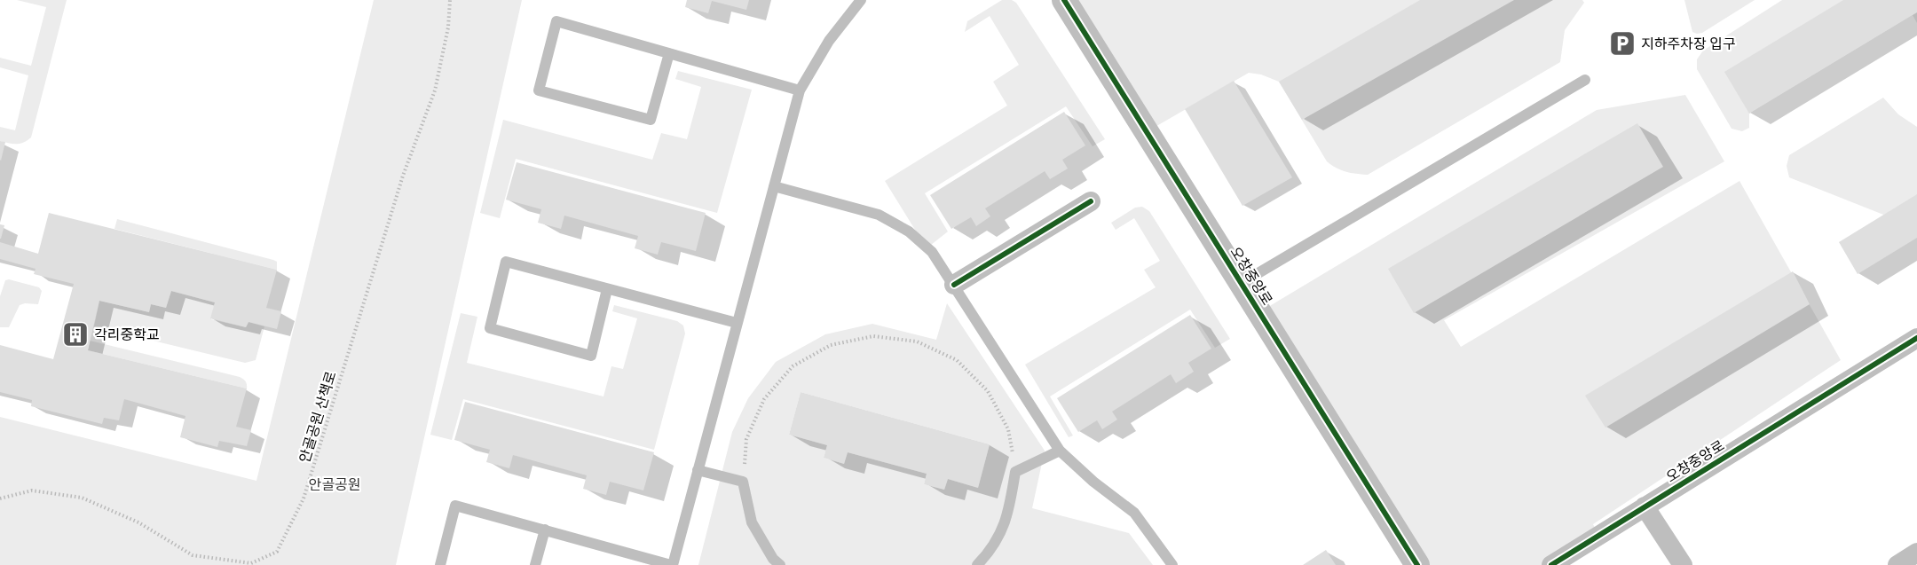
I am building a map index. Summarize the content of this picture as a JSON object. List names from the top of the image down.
{
  "streets": {
    "street": ["오창중앙로"],
    "path": ["안골공원 산책로"]
  },
  "parks": ["안골공원"],
  "places": {
    "parking": ["지하주차장 입구"],
    "building": ["각리중학교"]
  }
}
